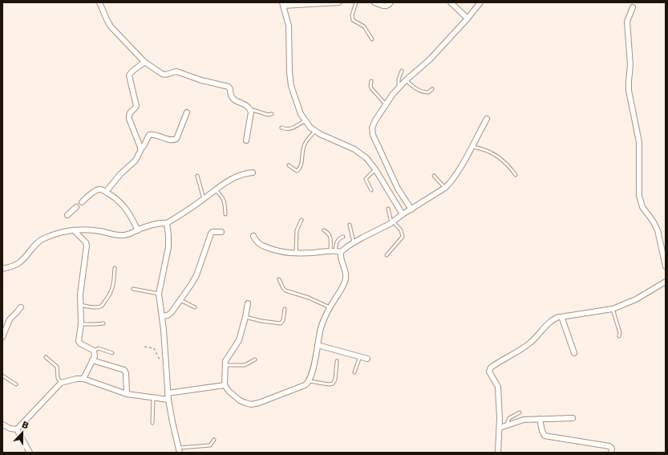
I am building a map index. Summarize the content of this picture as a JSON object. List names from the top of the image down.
{
  "north": "top"
}
